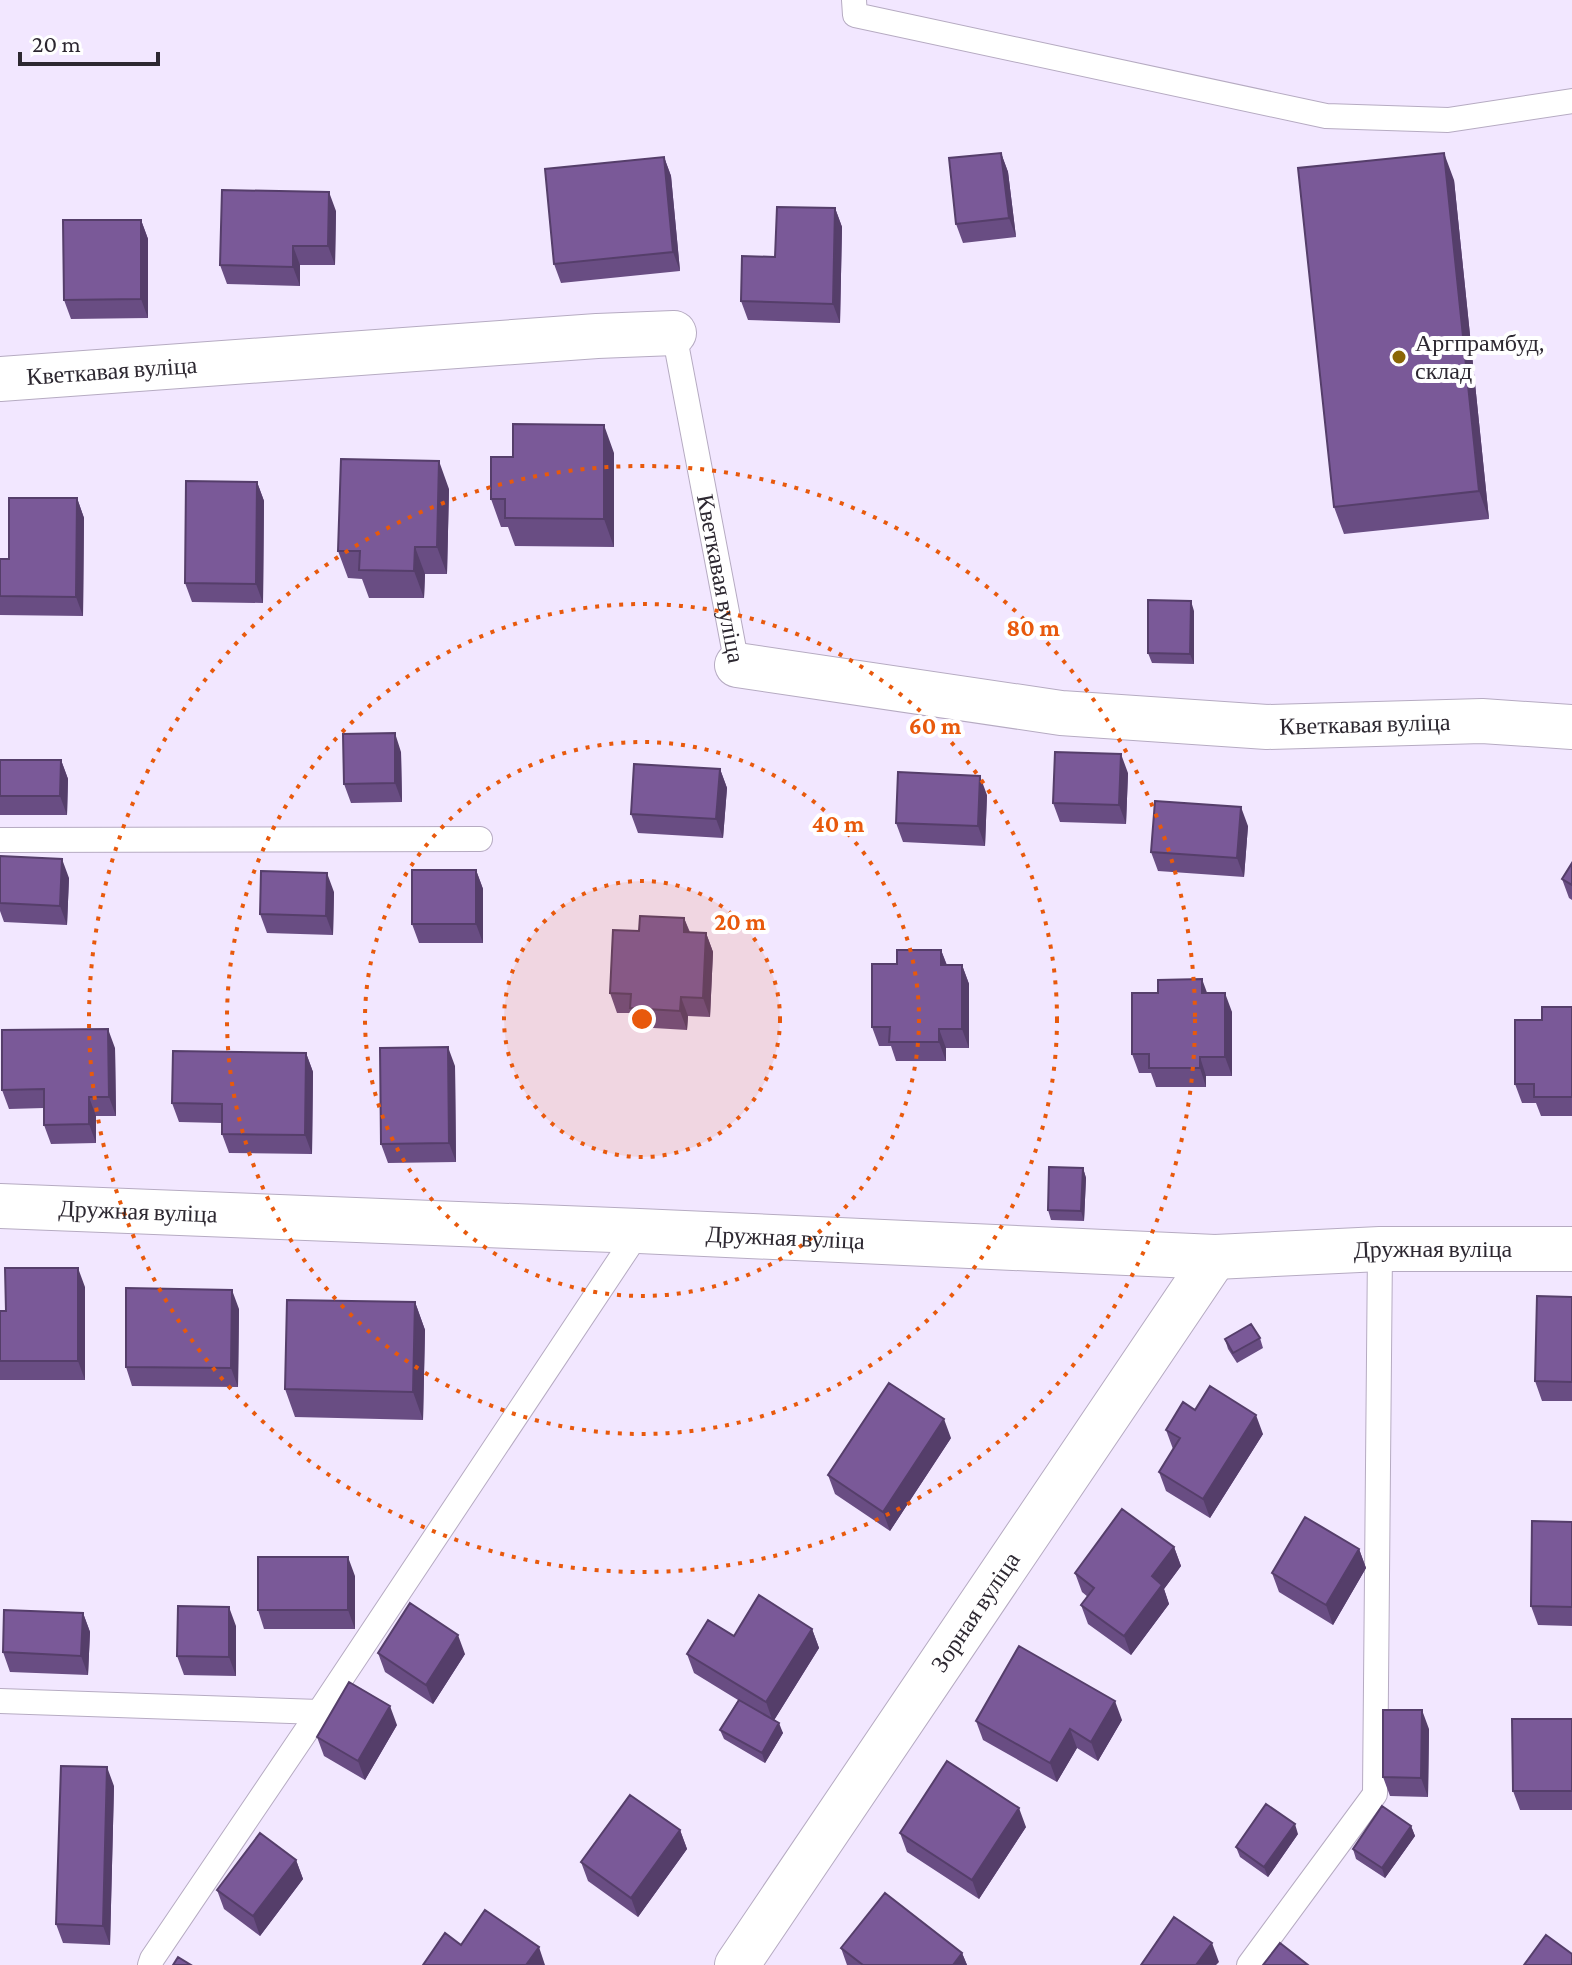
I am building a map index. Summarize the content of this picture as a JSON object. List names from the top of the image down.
{
  "streets": {
    "street": ["Кветкавая вуліца", "Дружная вуліца", "Зорная вуліца"]
  },
  "crossings": [
    ["Дружная вуліца", "Зорная вуліца"]
  ],
  "places": ["Аргпрамбуд, склад"],
  "scale_bar": "20 m",
  "rings": [
    "80 m",
    "60 m",
    "40 m",
    "20 m"
  ]
}
